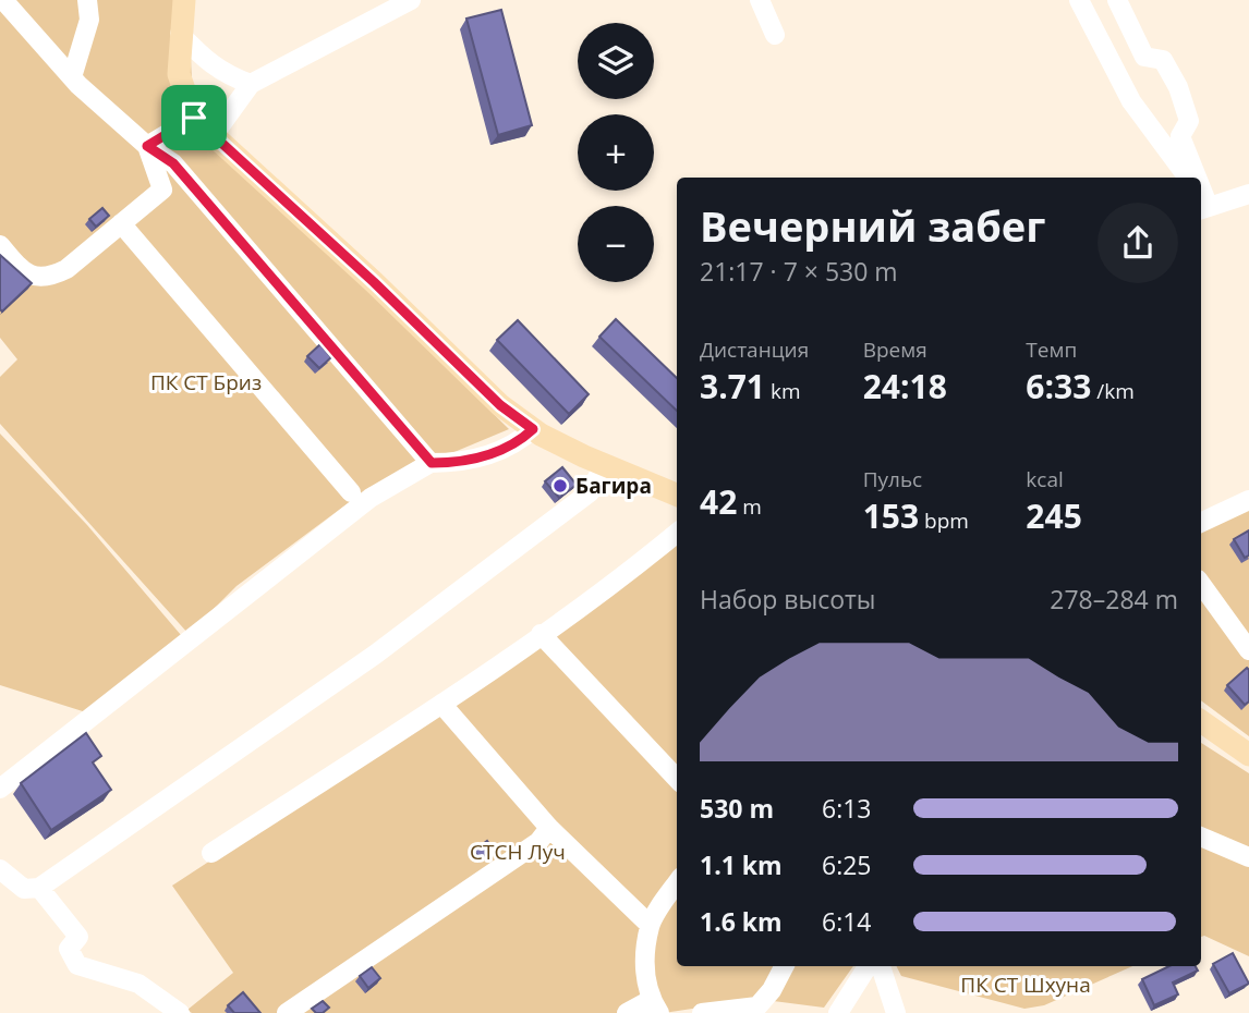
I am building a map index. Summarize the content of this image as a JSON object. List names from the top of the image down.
{
  "parks": ["ПК СТ Бриз", "СТСН Луч", "ПК СТ Шхуна"],
  "places": ["Багира"],
  "page": {
    "map_buttons": ["+", "−"],
    "heading": ["Вечерний забег", "21:17 · 7 × 530 m"],
    "stats": [
      ["Дистанция", "3.71 km"],
      ["Время", "24:18"],
      ["Темп", "6:33 /km"],
      ["42 m"],
      ["Пульс", "153 bpm"],
      ["kcal", "245"]
    ],
    "chart": ["Набор высоты", "278–284 m"],
    "list": [
      {
        "name": "530 m",
        "note": "6:13"
      },
      {
        "name": "1.1 km",
        "note": "6:25"
      },
      {
        "name": "1.6 km",
        "note": "6:14"
      }
    ]
  }
}
